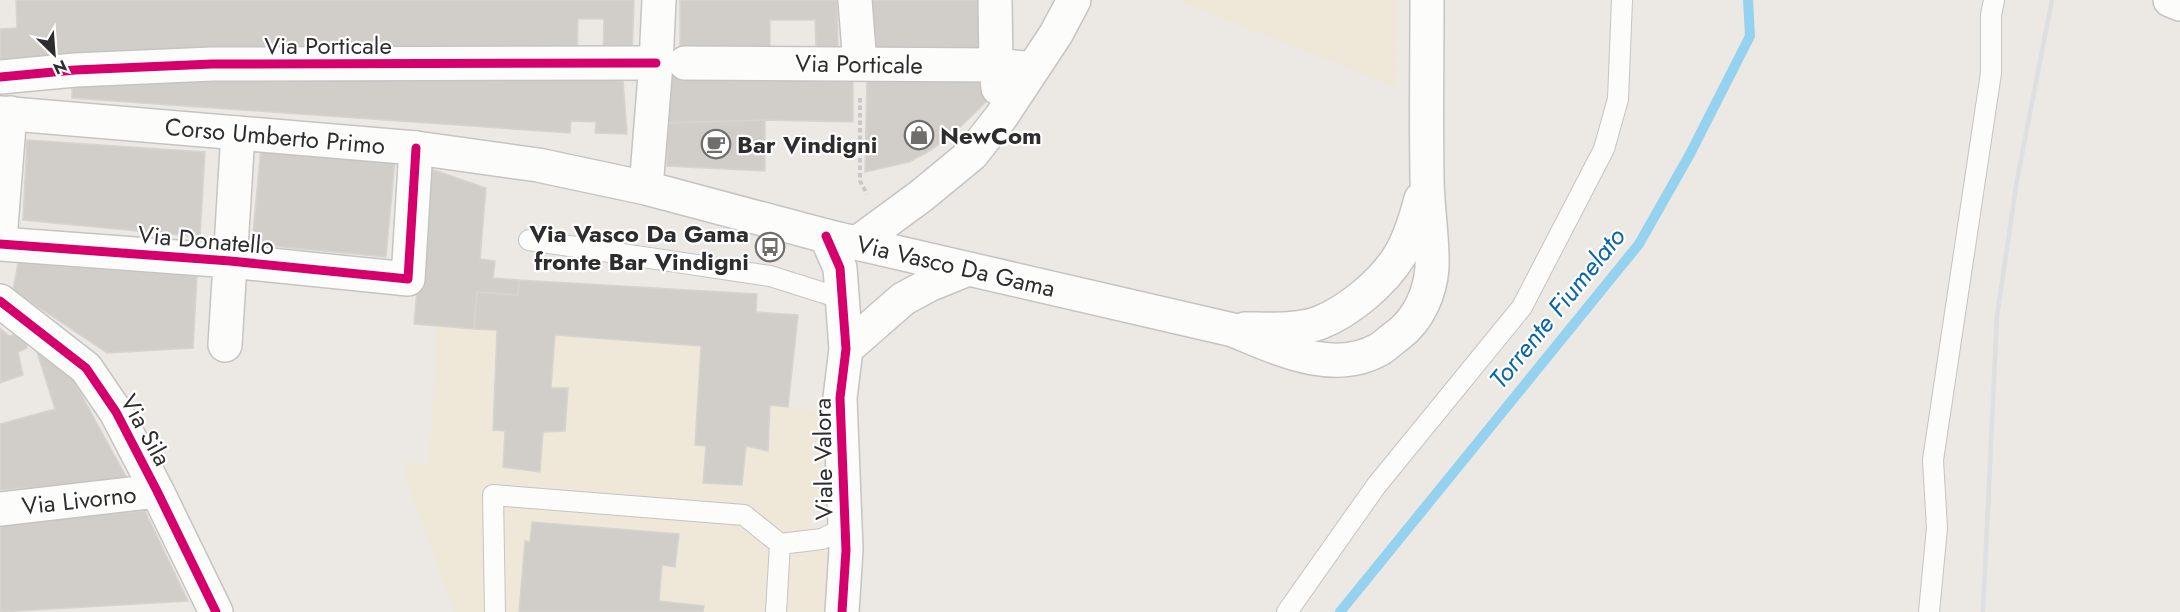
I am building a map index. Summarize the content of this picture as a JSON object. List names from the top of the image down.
{
  "streets": {
    "street": [
      "Via Porticale",
      "Corso Umberto Primo",
      "Via Donatello",
      "Via Vasco Da Gama",
      "Via Sila",
      "Viale Valora",
      "Via Livorno"
    ]
  },
  "crossings": [
    ["Corso Umberto Primo", "Via Donatello"],
    ["Corso Umberto Primo", "Via Vasco Da Gama"],
    ["Via Vasco Da Gama", "Viale Valora"],
    ["Via Sila", "Via Livorno"]
  ],
  "water": ["Torrente Fiumelato"],
  "places": {
    "shop": ["NewCom"],
    "cafe": ["Bar Vindigni"],
    "bus stop": ["Via Vasco Da Gama fronte Bar Vindigni"]
  },
  "north": "bottom right"
}
